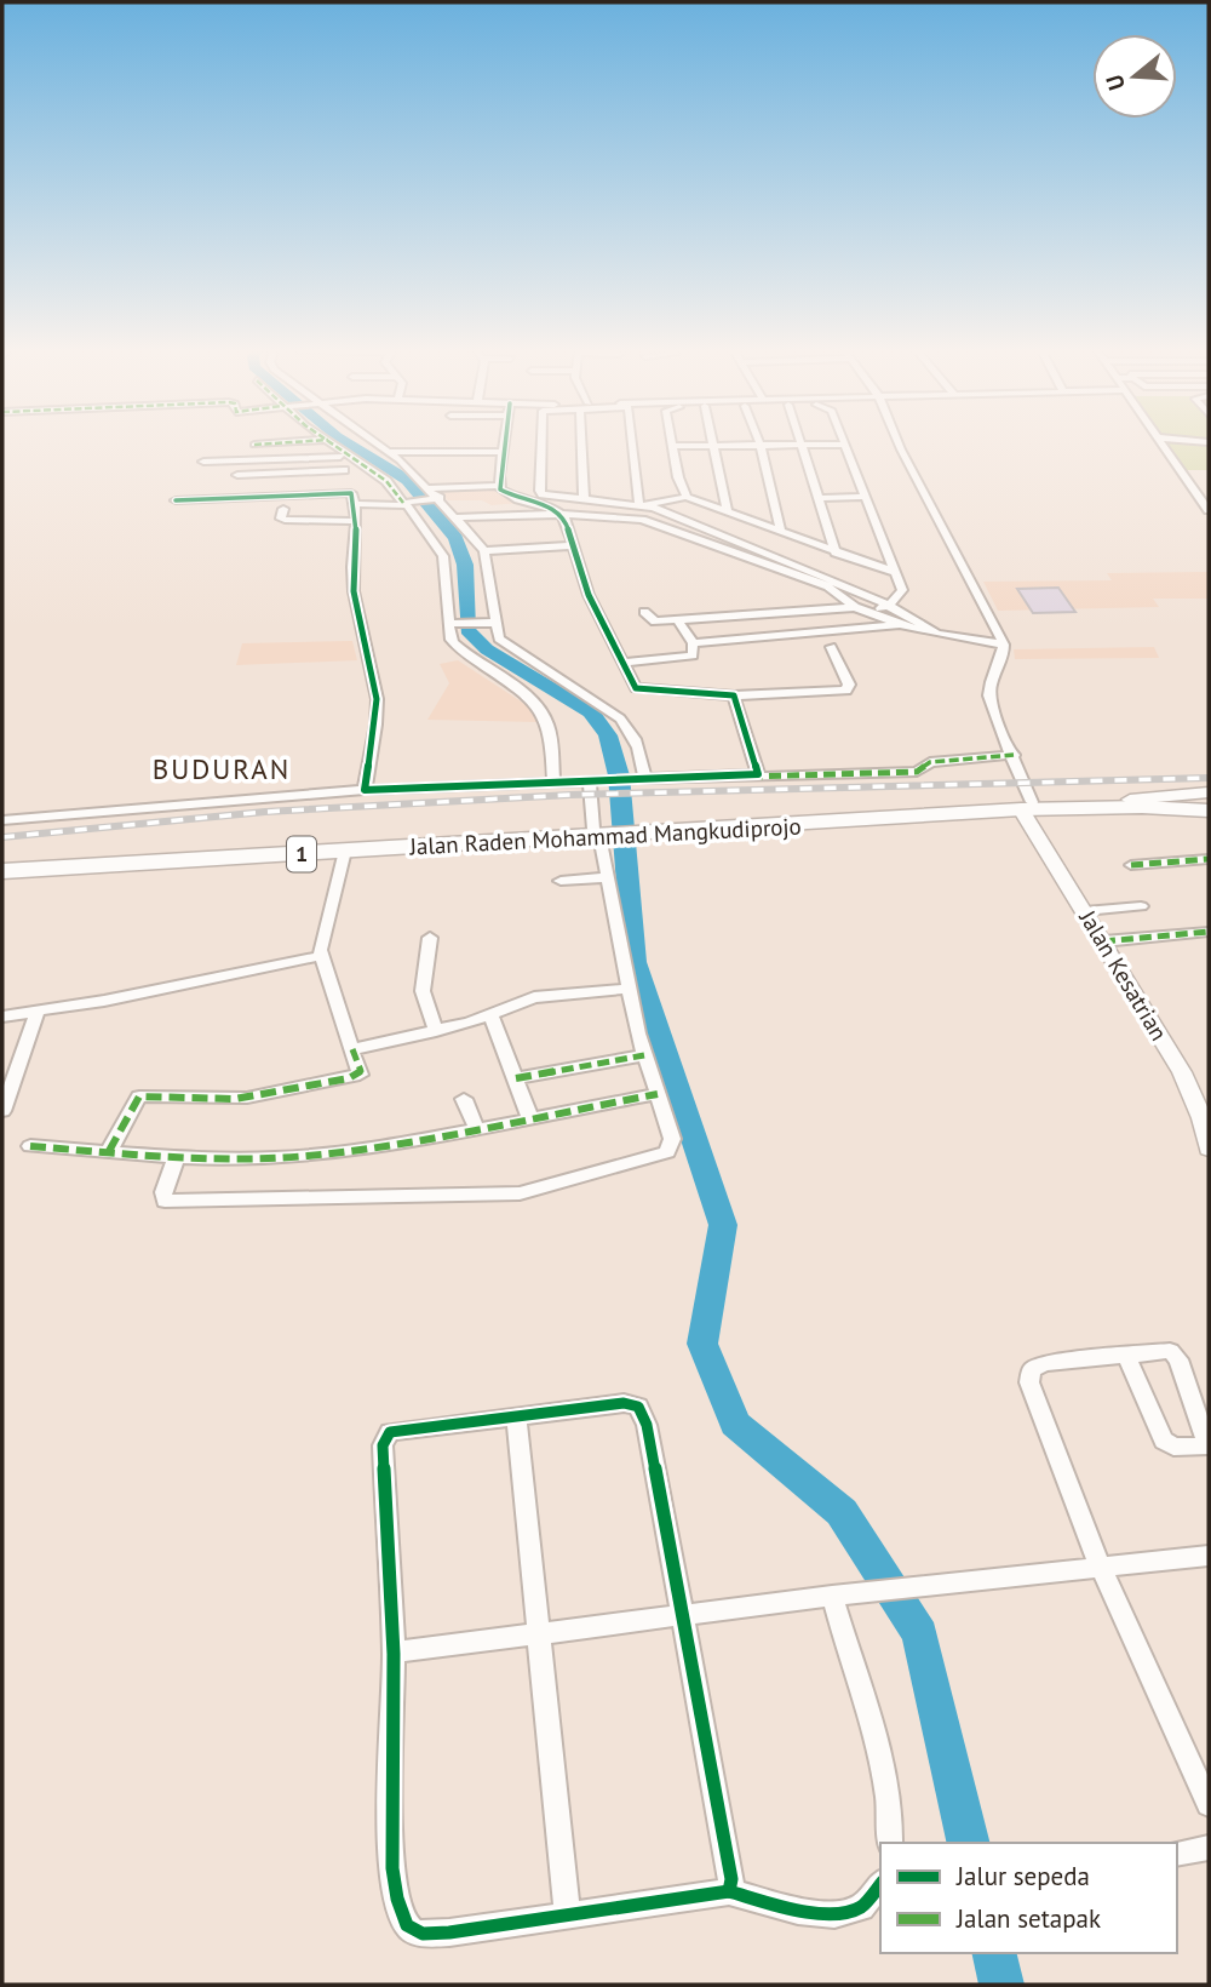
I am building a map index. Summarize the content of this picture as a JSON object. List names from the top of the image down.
{
  "streets": {
    "highway": ["Jalan Raden Mohammad Mangkudiprojo", "1"],
    "street": ["Jalan Kesatrian"]
  },
  "crossings": [
    ["Jalan Raden Mohammad Mangkudiprojo", "Jalan Kesatrian"]
  ],
  "districts": ["BUDURAN"],
  "legend": ["Jalur sepeda", "Jalan setapak"],
  "north": "left"
}
